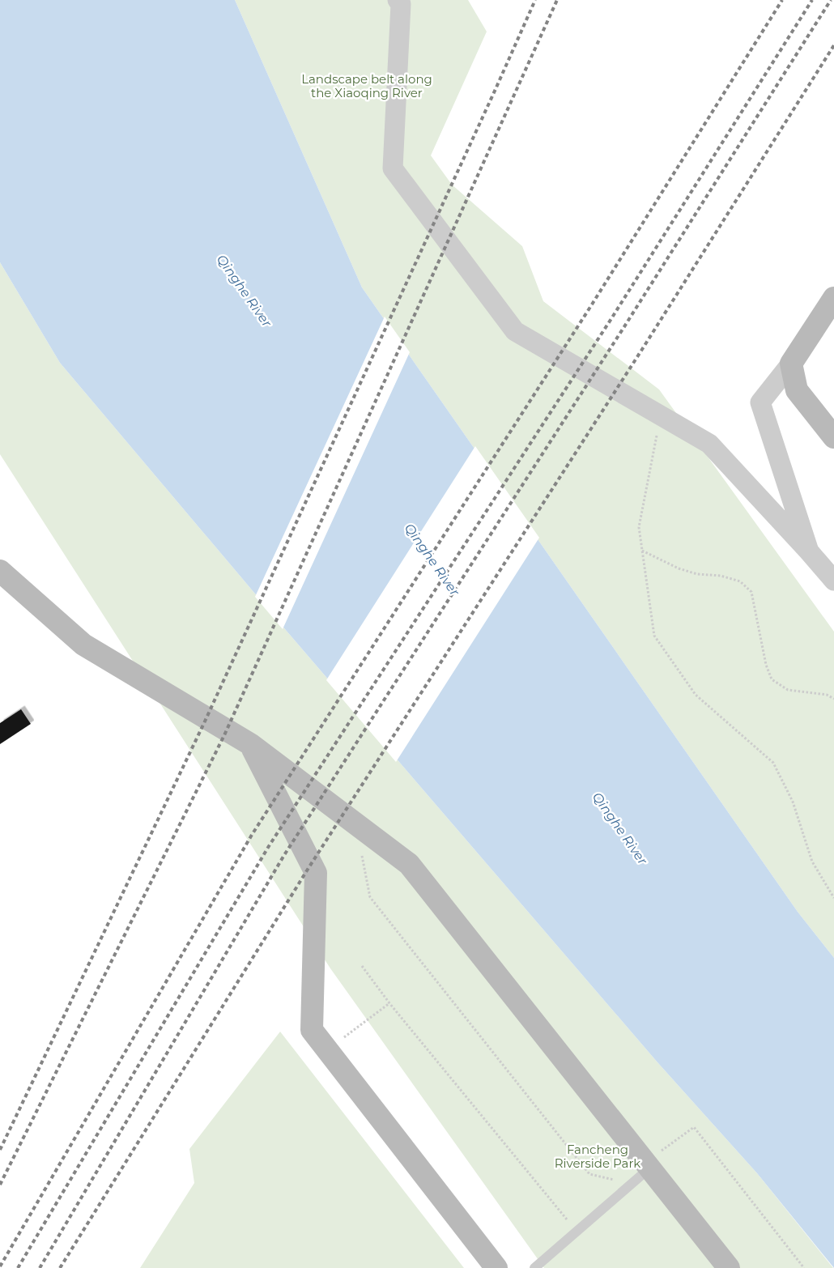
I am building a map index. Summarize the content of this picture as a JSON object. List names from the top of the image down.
{
  "water": ["Qinghe River"],
  "parks": ["Landscape belt along the Xiaoqing River", "Fancheng Riverside Park"]
}
